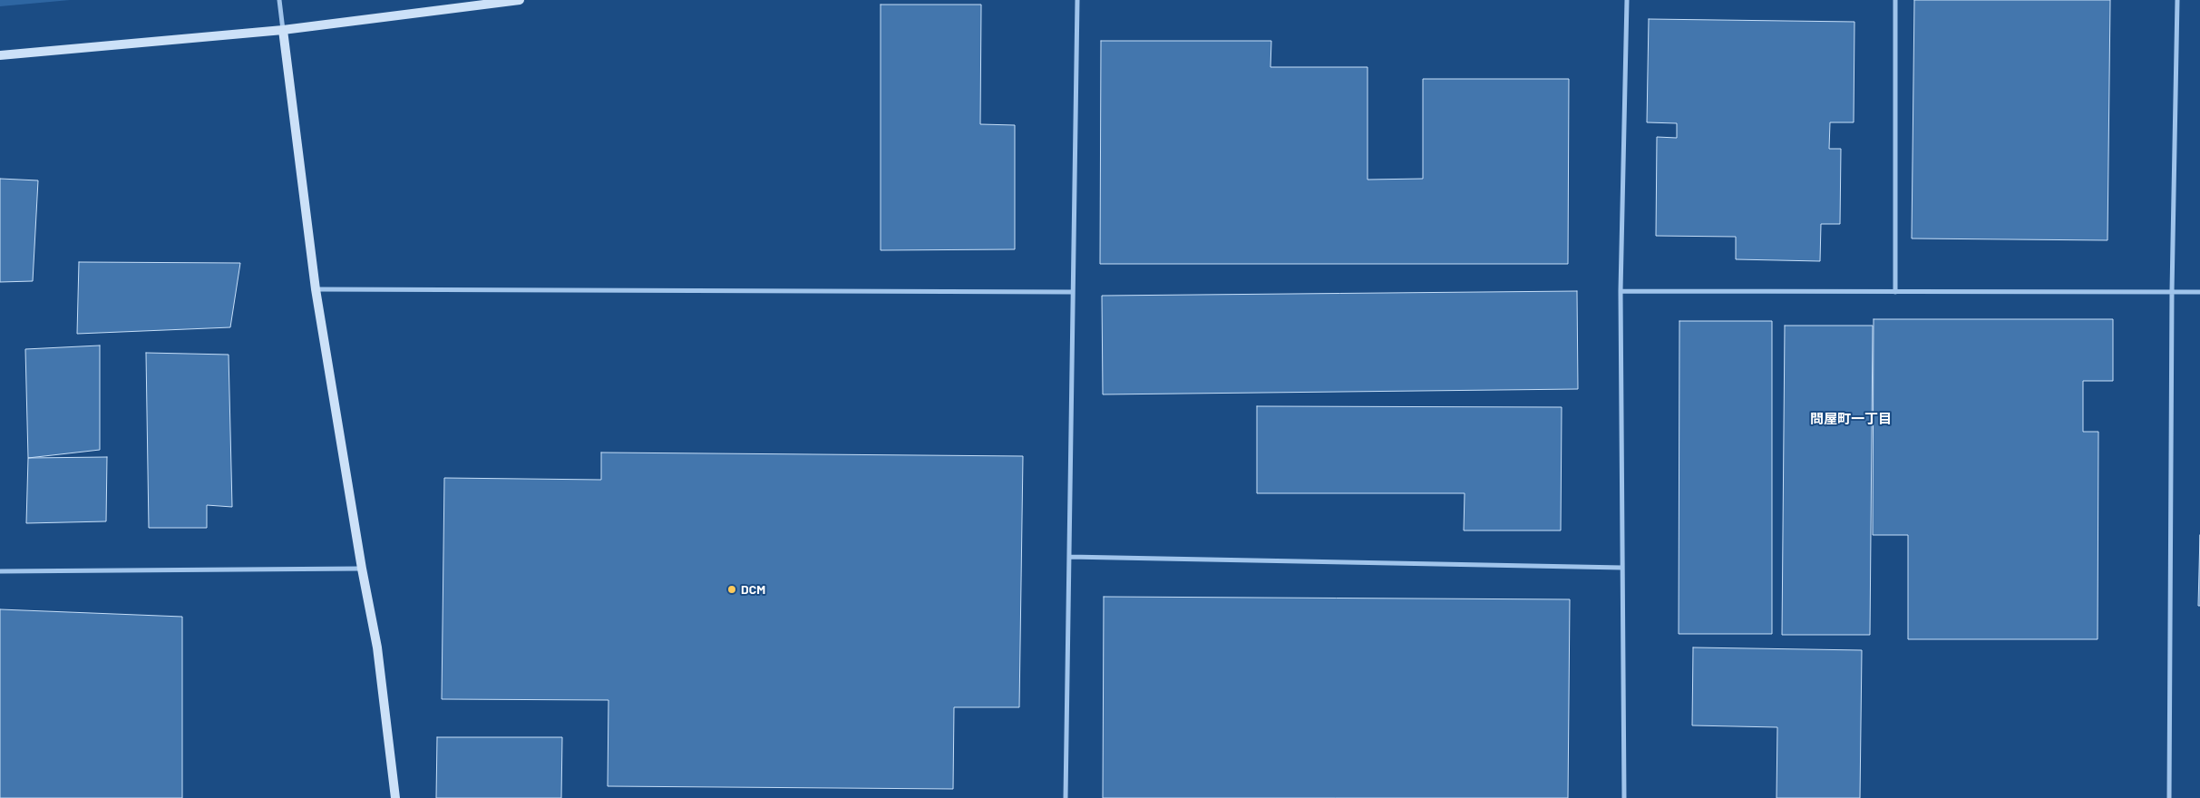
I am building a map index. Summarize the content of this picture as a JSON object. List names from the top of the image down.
{
  "districts": ["問屋町一丁目"],
  "places": ["DCM"]
}
